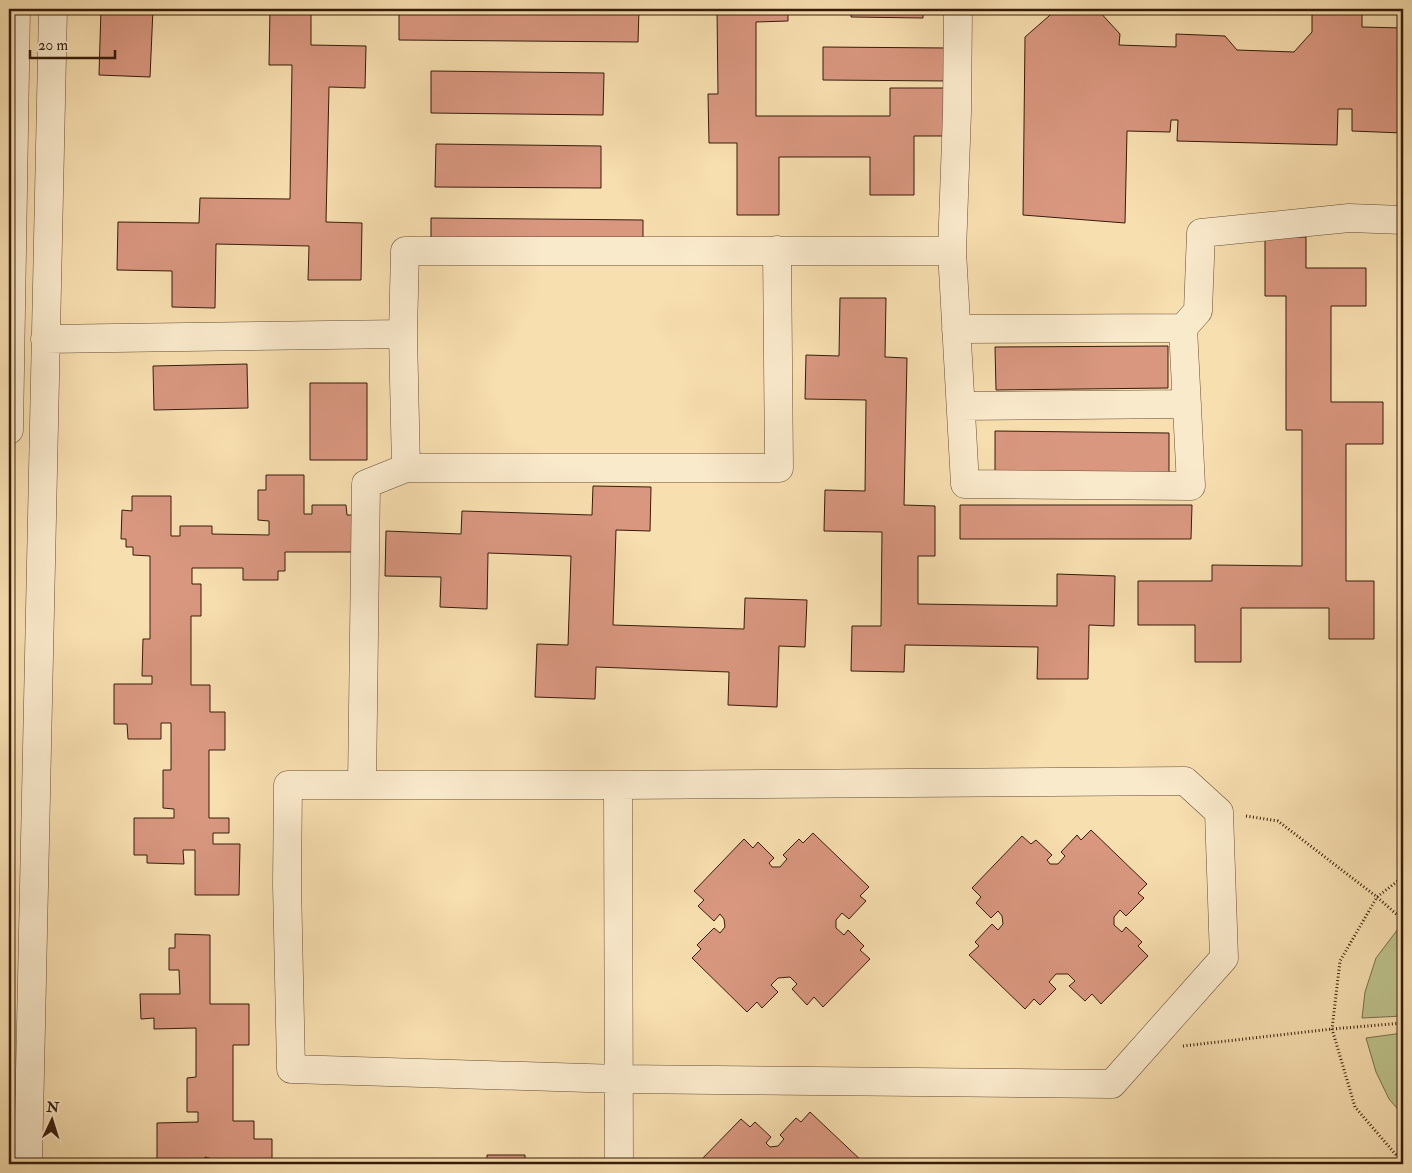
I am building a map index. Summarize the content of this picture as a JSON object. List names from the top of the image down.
{
  "scale_bar": "20 m",
  "north": "top"
}
